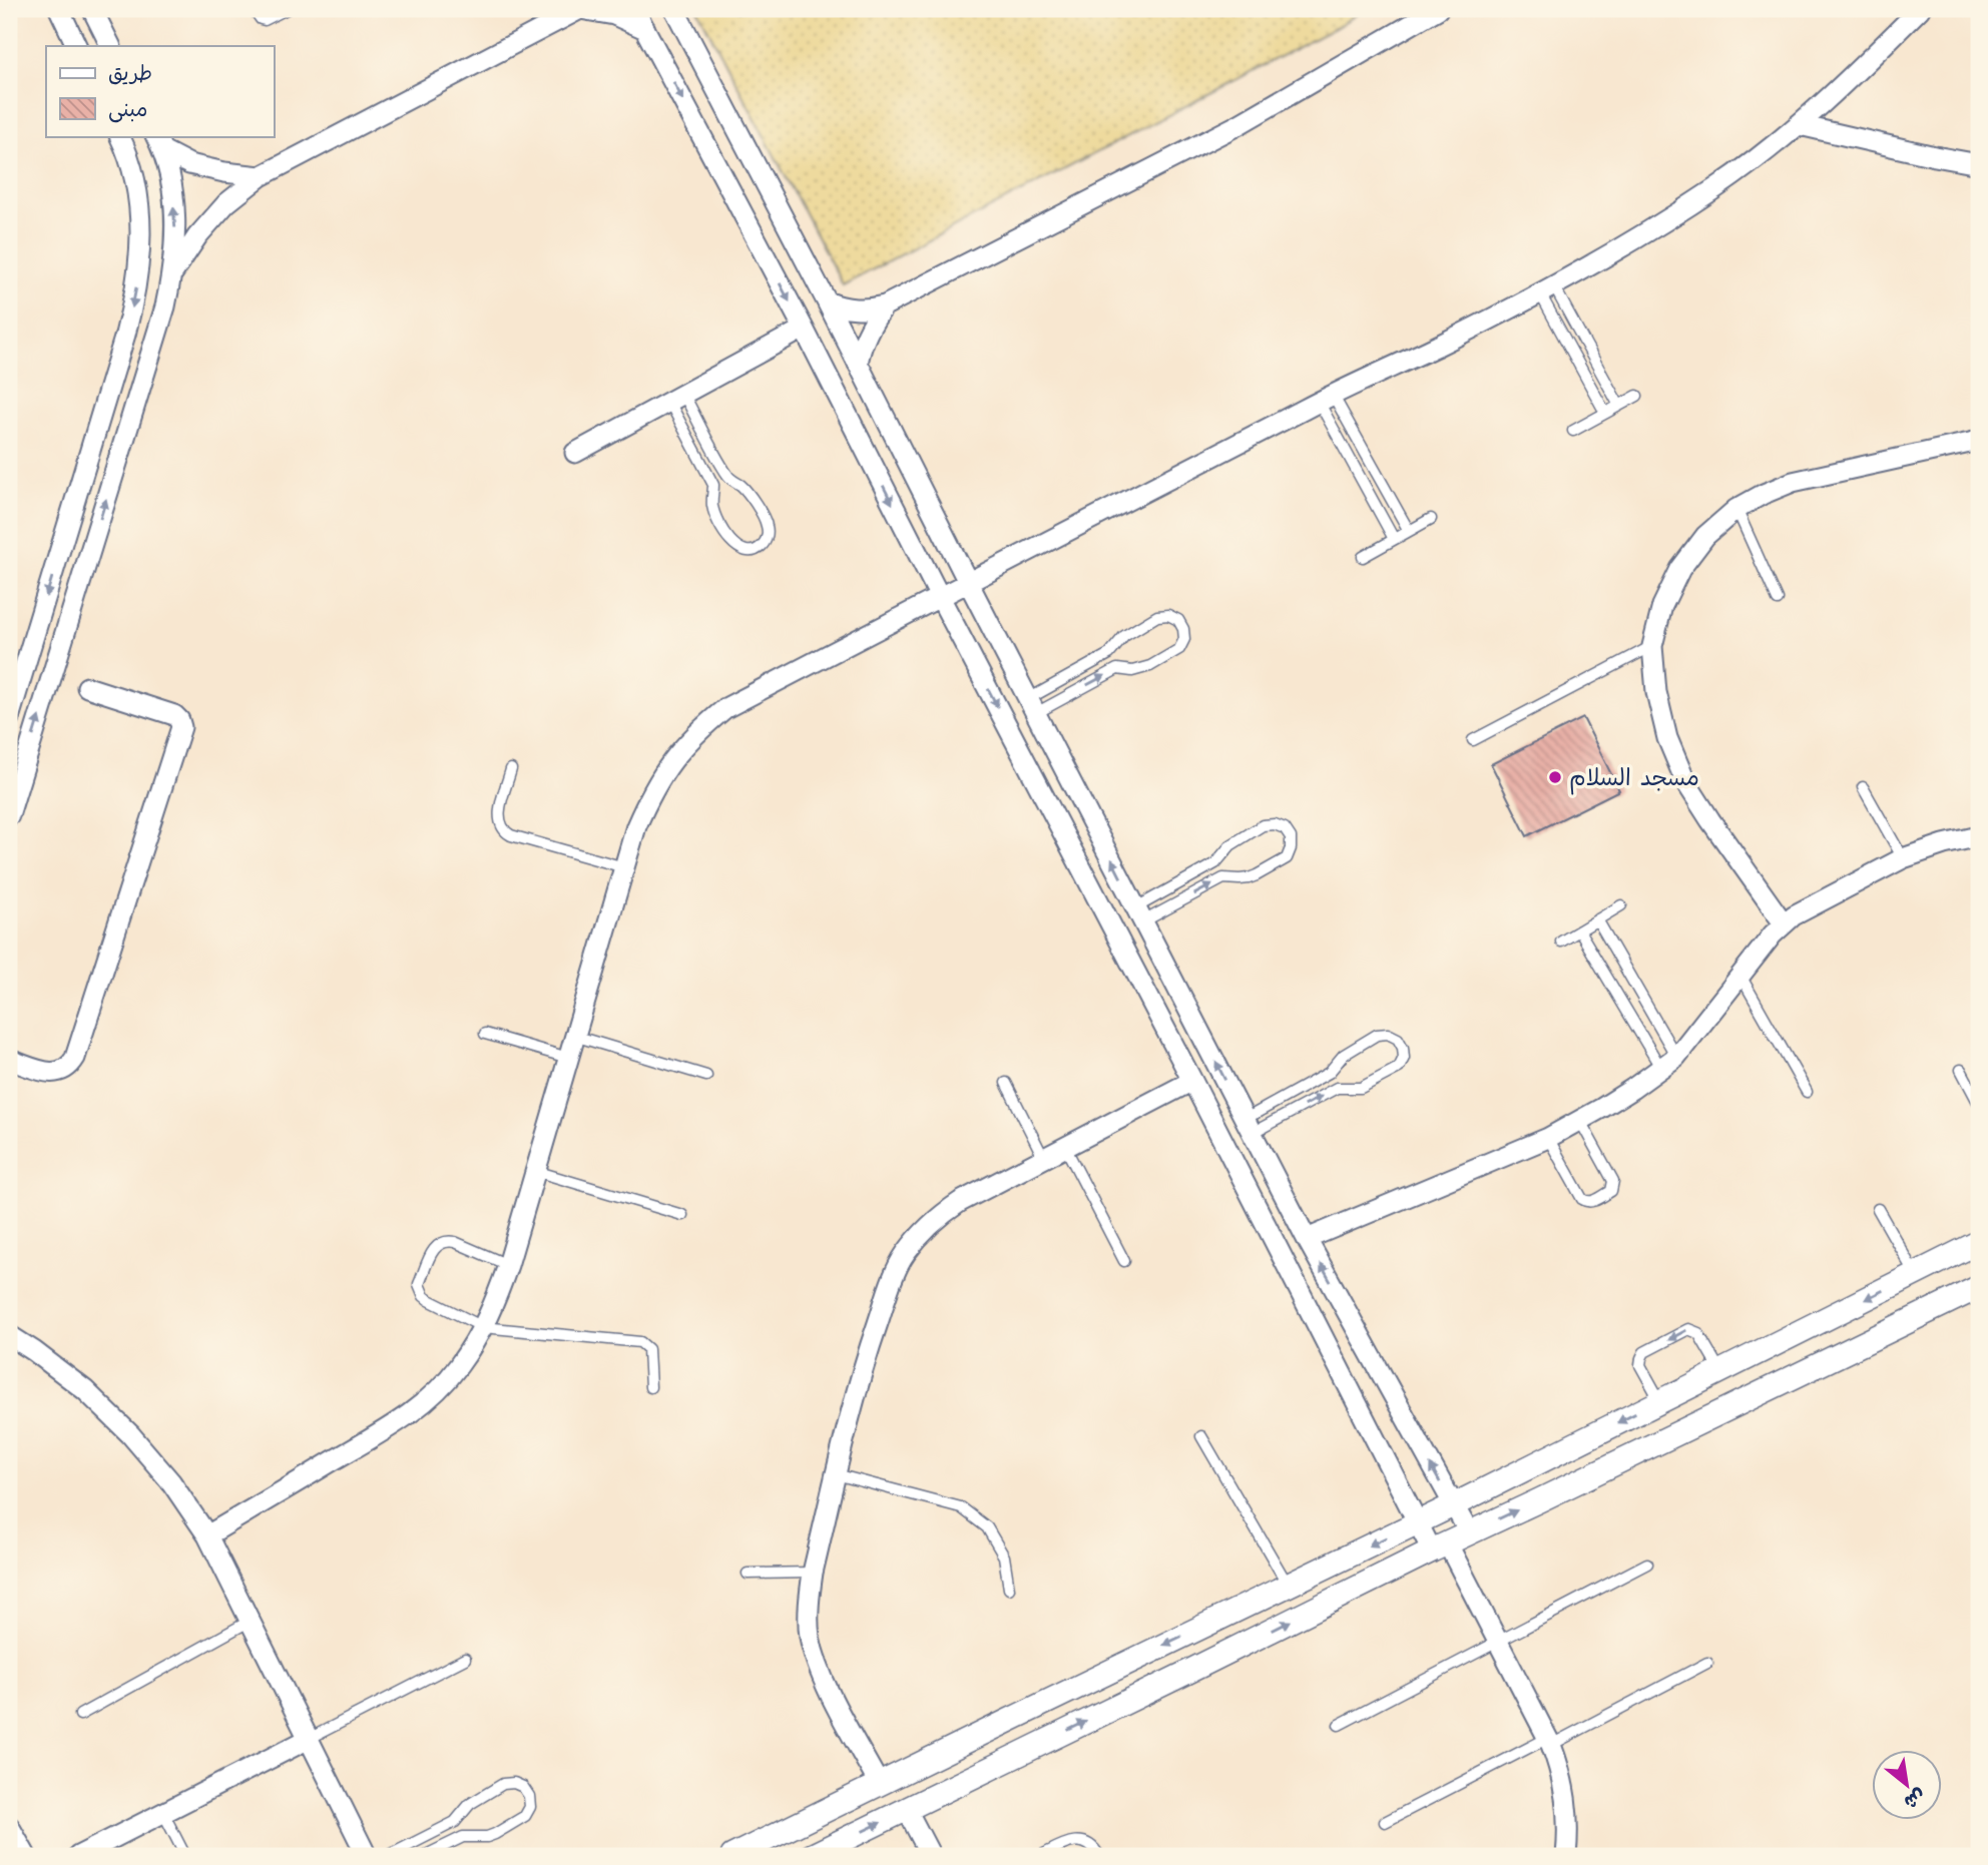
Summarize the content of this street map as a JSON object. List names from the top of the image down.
{
  "places": ["مسجد السلام"],
  "legend": ["طريق", "مبنى"],
  "north": "bottom right"
}
